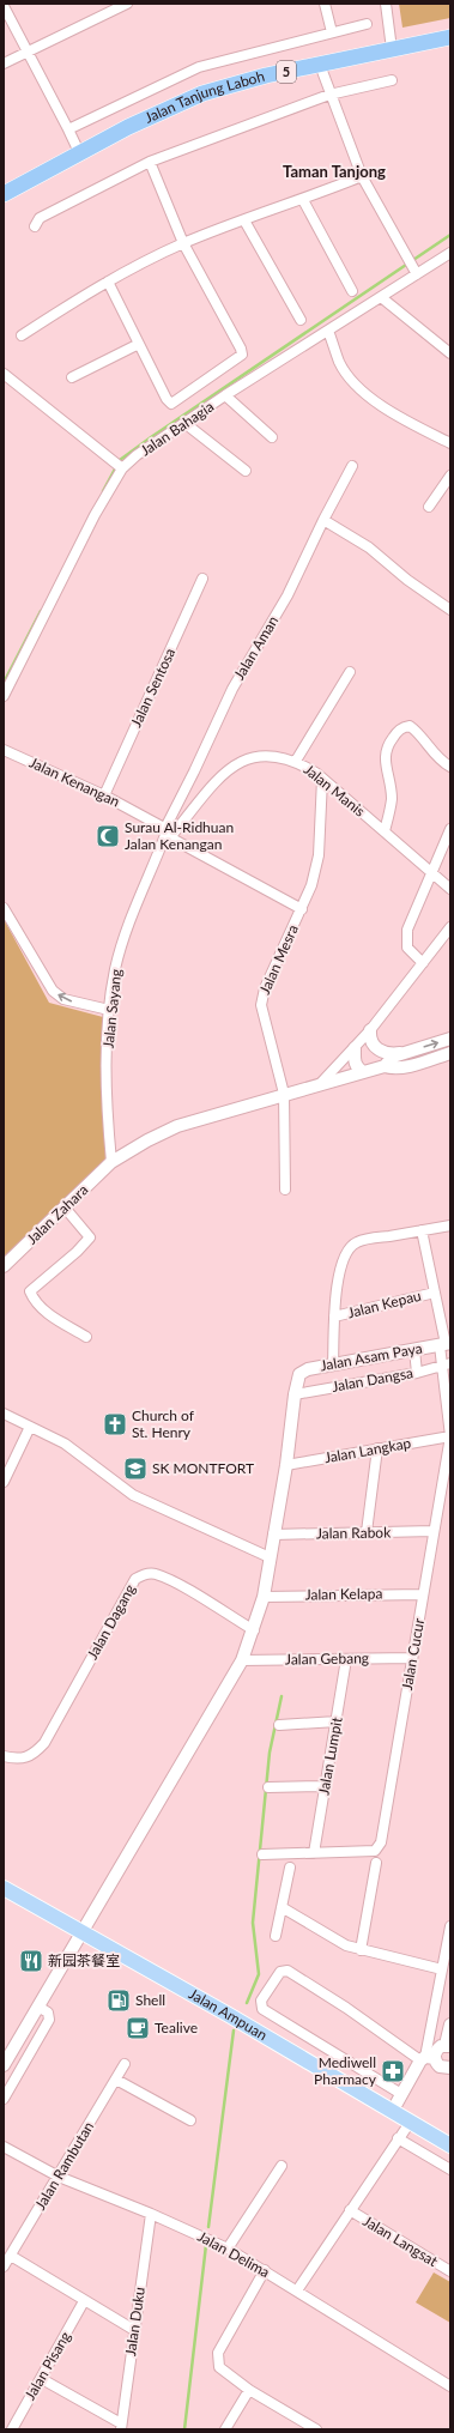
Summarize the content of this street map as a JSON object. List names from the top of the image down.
{
  "streets": {
    "highway": ["5", "Jalan Tanjung Laboh"],
    "main road": ["Jalan Ampuan"],
    "street": [
      "Jalan Bahagia",
      "Jalan Aman",
      "Jalan Sentosa",
      "Jalan Kenangan",
      "Jalan Manis",
      "Jalan Mesra",
      "Jalan Sayang",
      "Jalan Zahara",
      "Jalan Kepau",
      "Jalan Asam Paya",
      "Jalan Dangsa",
      "Jalan Langkap",
      "Jalan Rabok",
      "Jalan Kelapa",
      "Jalan Dagang",
      "Jalan Cucur",
      "Jalan Gebang",
      "Jalan Lumpit",
      "Jalan Rambutan",
      "Jalan Langsat",
      "Jalan Delima",
      "Jalan Duku",
      "Jalan Pisang"
    ]
  },
  "crossings": [
    ["Jalan Aman", "Jalan Kenangan"],
    ["Jalan Aman", "Jalan Manis"],
    ["Jalan Aman", "Jalan Mesra"],
    ["Jalan Aman", "Jalan Sayang"],
    ["Jalan Sentosa", "Jalan Kenangan"],
    ["Jalan Kenangan", "Jalan Manis"],
    ["Jalan Kenangan", "Jalan Mesra"],
    ["Jalan Kenangan", "Jalan Sayang"],
    ["Jalan Manis", "Jalan Mesra"],
    ["Jalan Manis", "Jalan Sayang"],
    ["Jalan Mesra", "Jalan Sayang"],
    ["Jalan Mesra", "Jalan Zahara"],
    ["Jalan Sayang", "Jalan Zahara"],
    ["Jalan Kepau", "Jalan Cucur"],
    ["Jalan Asam Paya", "Jalan Dangsa"],
    ["Jalan Asam Paya", "Jalan Cucur"],
    ["Jalan Dangsa", "Jalan Cucur"],
    ["Jalan Langkap", "Jalan Cucur"],
    ["Jalan Rabok", "Jalan Cucur"],
    ["Jalan Kelapa", "Jalan Cucur"],
    ["Jalan Cucur", "Jalan Gebang"],
    ["Jalan Cucur", "Jalan Lumpit"],
    ["Jalan Gebang", "Jalan Lumpit"],
    ["Jalan Rambutan", "Jalan Delima"],
    ["Jalan Delima", "Jalan Duku"]
  ],
  "districts": ["Taman Tanjong"],
  "places": {
    "mosque": ["Surau Al-Ridhuan Jalan Kenangan"],
    "church": ["Church of St. Henry"],
    "school or university": ["SK MONTFORT"],
    "restaurant": ["新园茶餐室"],
    "fuel station": ["Shell"],
    "cafe": ["Tealive"],
    "pharmacy": ["Mediwell Pharmacy"]
  }
}
